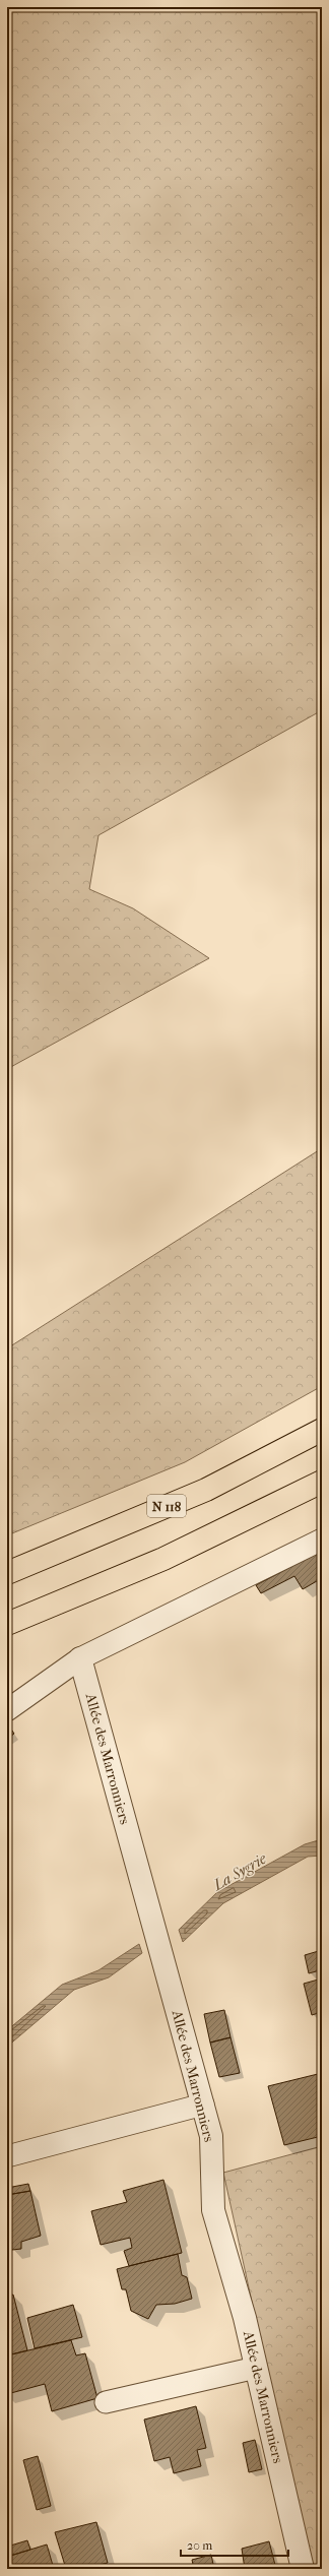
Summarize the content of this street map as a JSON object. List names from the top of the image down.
{
  "streets": {
    "highway": ["N 118"],
    "street": ["Allée des Marronniers"]
  },
  "water": ["La Sygrie"],
  "scale_bar": "20 m"
}
